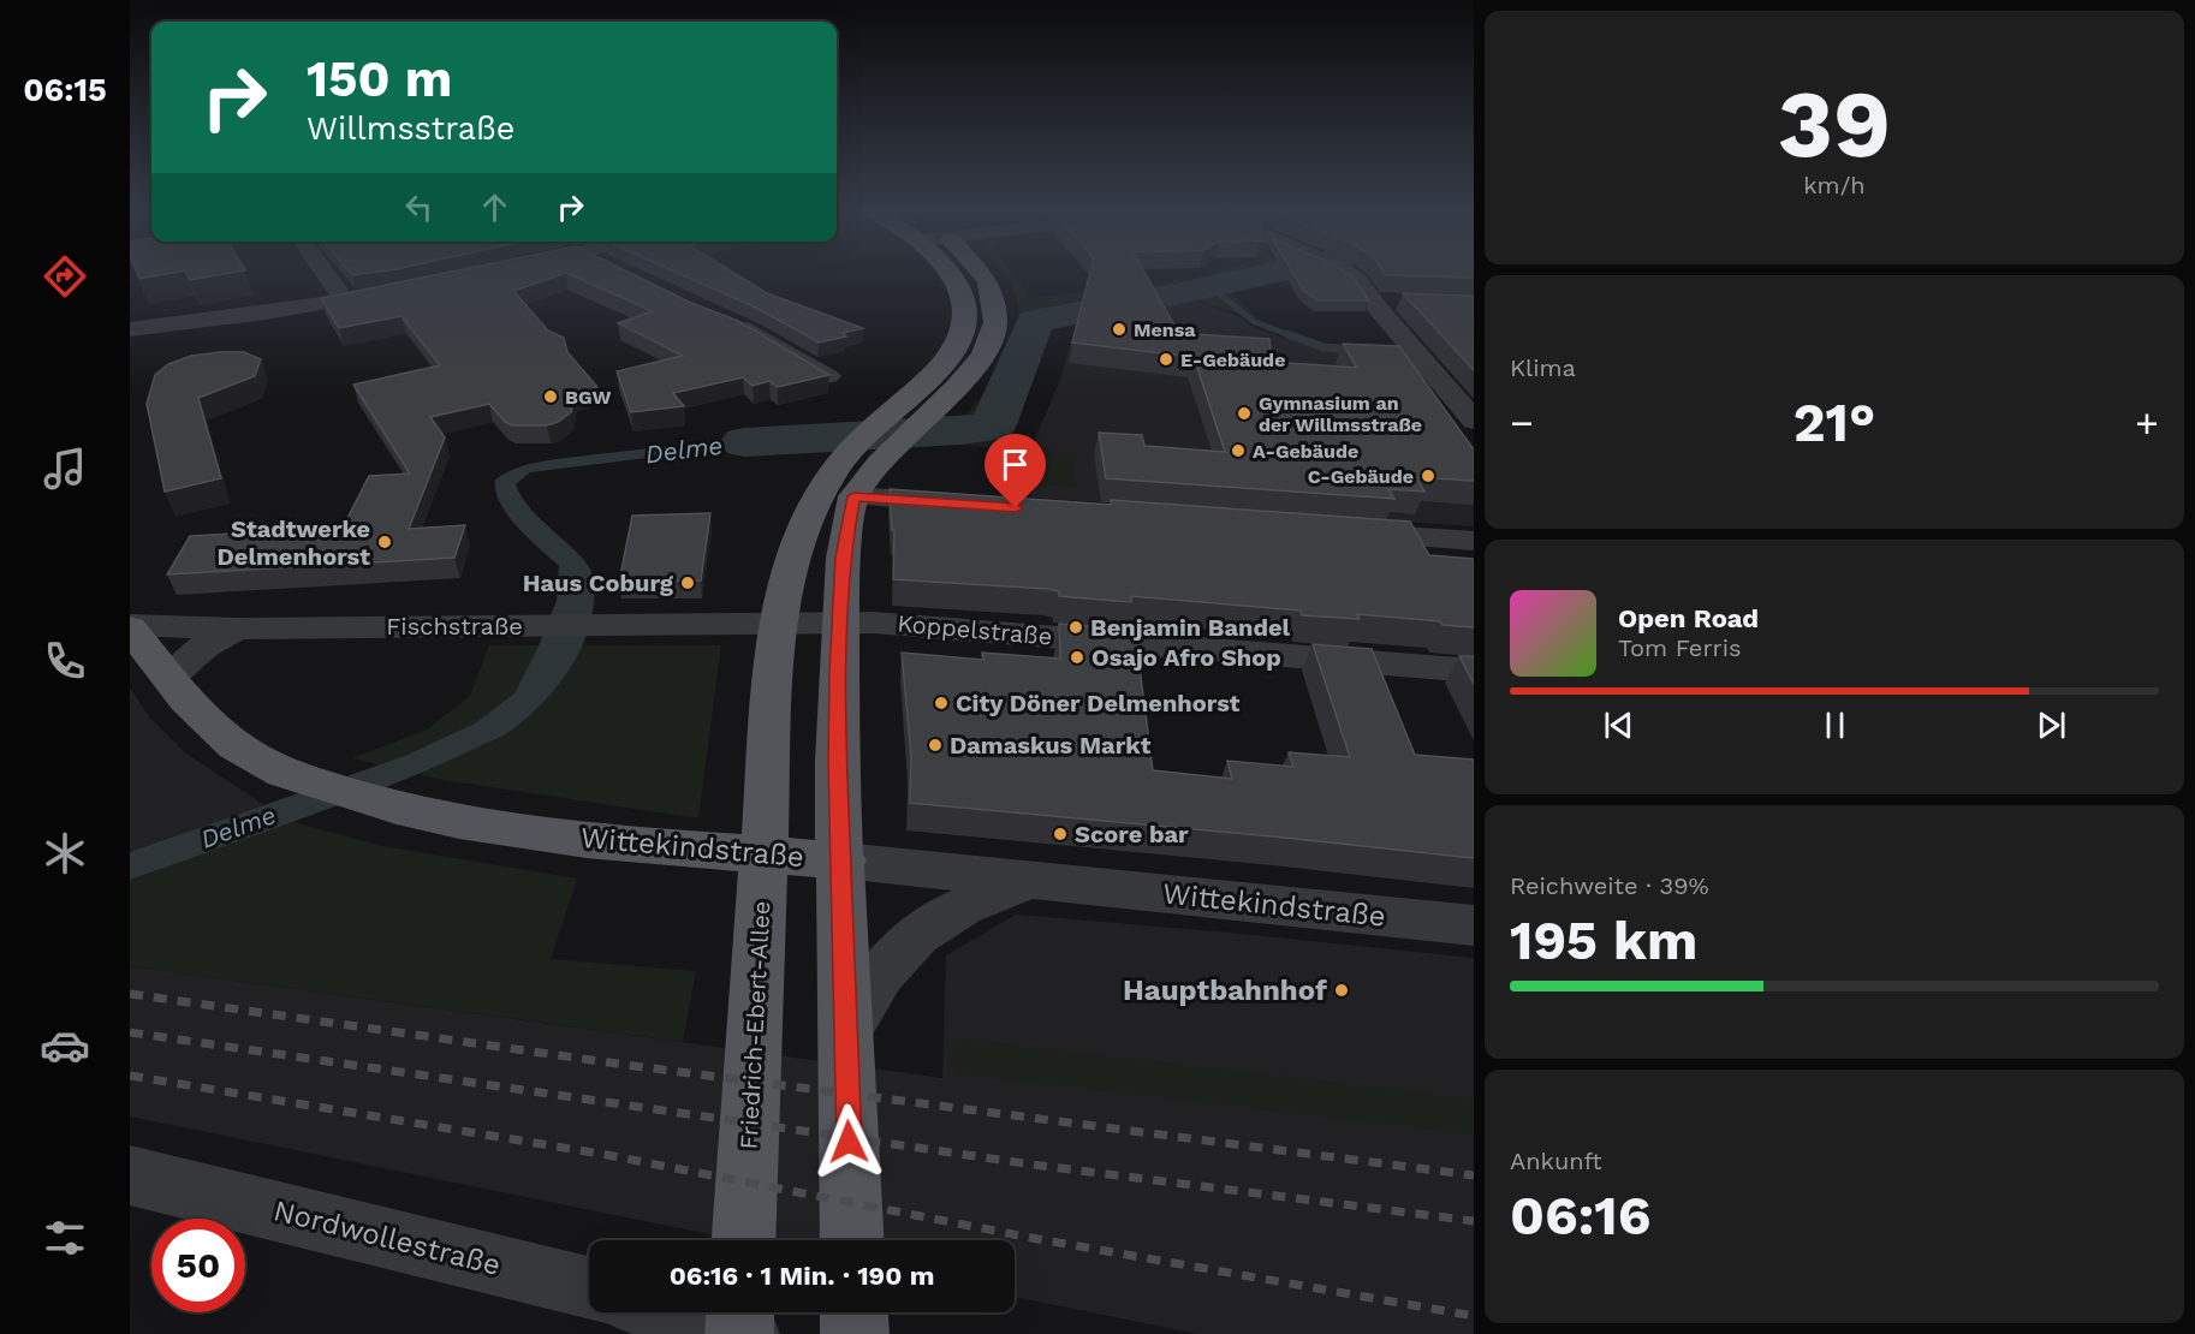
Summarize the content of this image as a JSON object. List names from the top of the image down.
{
  "streets": {
    "main road": ["Wittekindstraße", "Friedrich-Ebert-Allee"],
    "street": ["Fischstraße", "Koppelstraße", "Nordwollestraße"]
  },
  "crossings": [
    ["Fischstraße", "Koppelstraße"],
    ["Fischstraße", "Wittekindstraße"],
    ["Fischstraße", "Friedrich-Ebert-Allee"],
    ["Koppelstraße", "Friedrich-Ebert-Allee"],
    ["Wittekindstraße", "Friedrich-Ebert-Allee"]
  ],
  "water": ["Delme"],
  "places": [
    "Mensa",
    "E-Gebäude",
    "BGW",
    "Gymnasium an der Willmsstraße",
    "A-Gebäude",
    "C-Gebäude",
    "Stadtwerke Delmenhorst",
    "Haus Coburg",
    "Benjamin Bandel",
    "Osajo Afro Shop",
    "City Döner Delmenhorst",
    "Damaskus Markt",
    "Score bar",
    "Hauptbahnhof"
  ],
  "page": {
    "tabs": "06:15",
    "tile": [
      ["39", "km/h"],
      "Klima",
      ["Reichweite · 39%", "195 km"],
      ["Ankunft", "06:16"]
    ],
    "turn": ["150 m", "Willmsstraße"],
    "heat": ["−", "21°", "+"],
    "song": ["Open Road", "Tom Ferris"],
    "limit": "50",
    "trip": "06:16 · 1 Min. · 190 m"
  }
}
